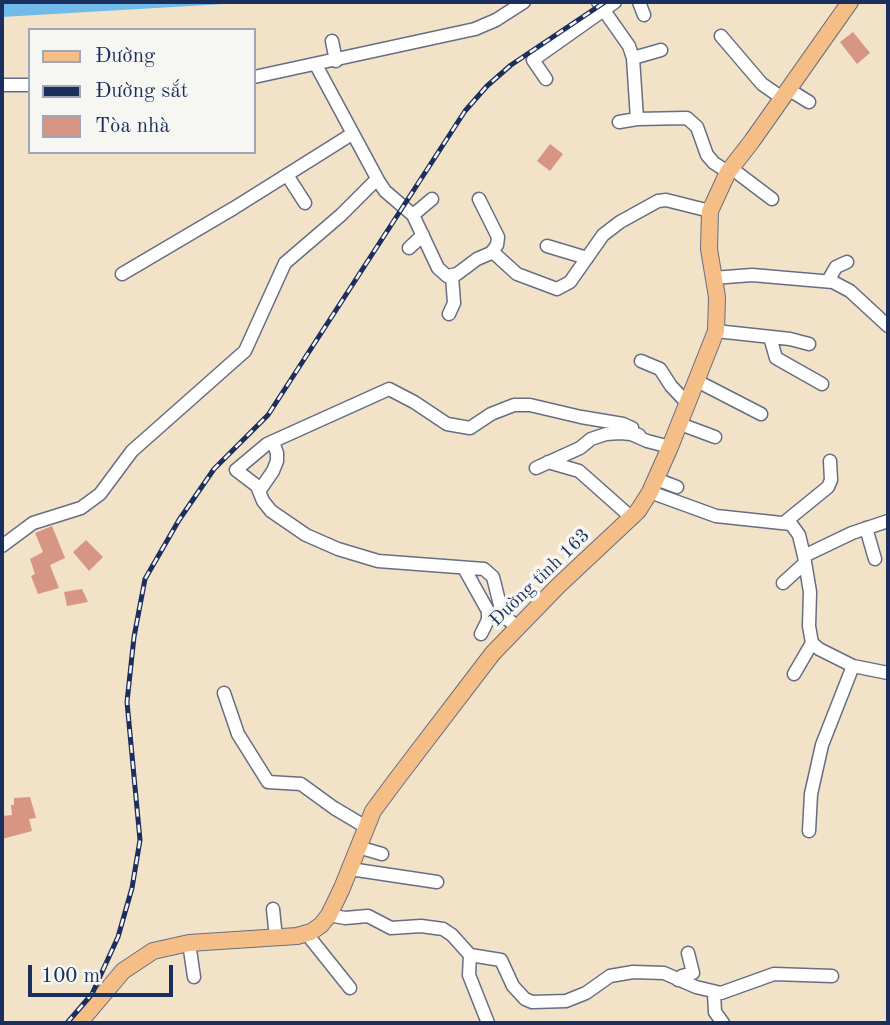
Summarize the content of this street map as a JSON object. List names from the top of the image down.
{
  "streets": {
    "main road": ["Đường tỉnh 163"]
  },
  "legend": ["Đường", "Đường sắt", "Tòa nhà"],
  "scale_bar": "100 m"
}
